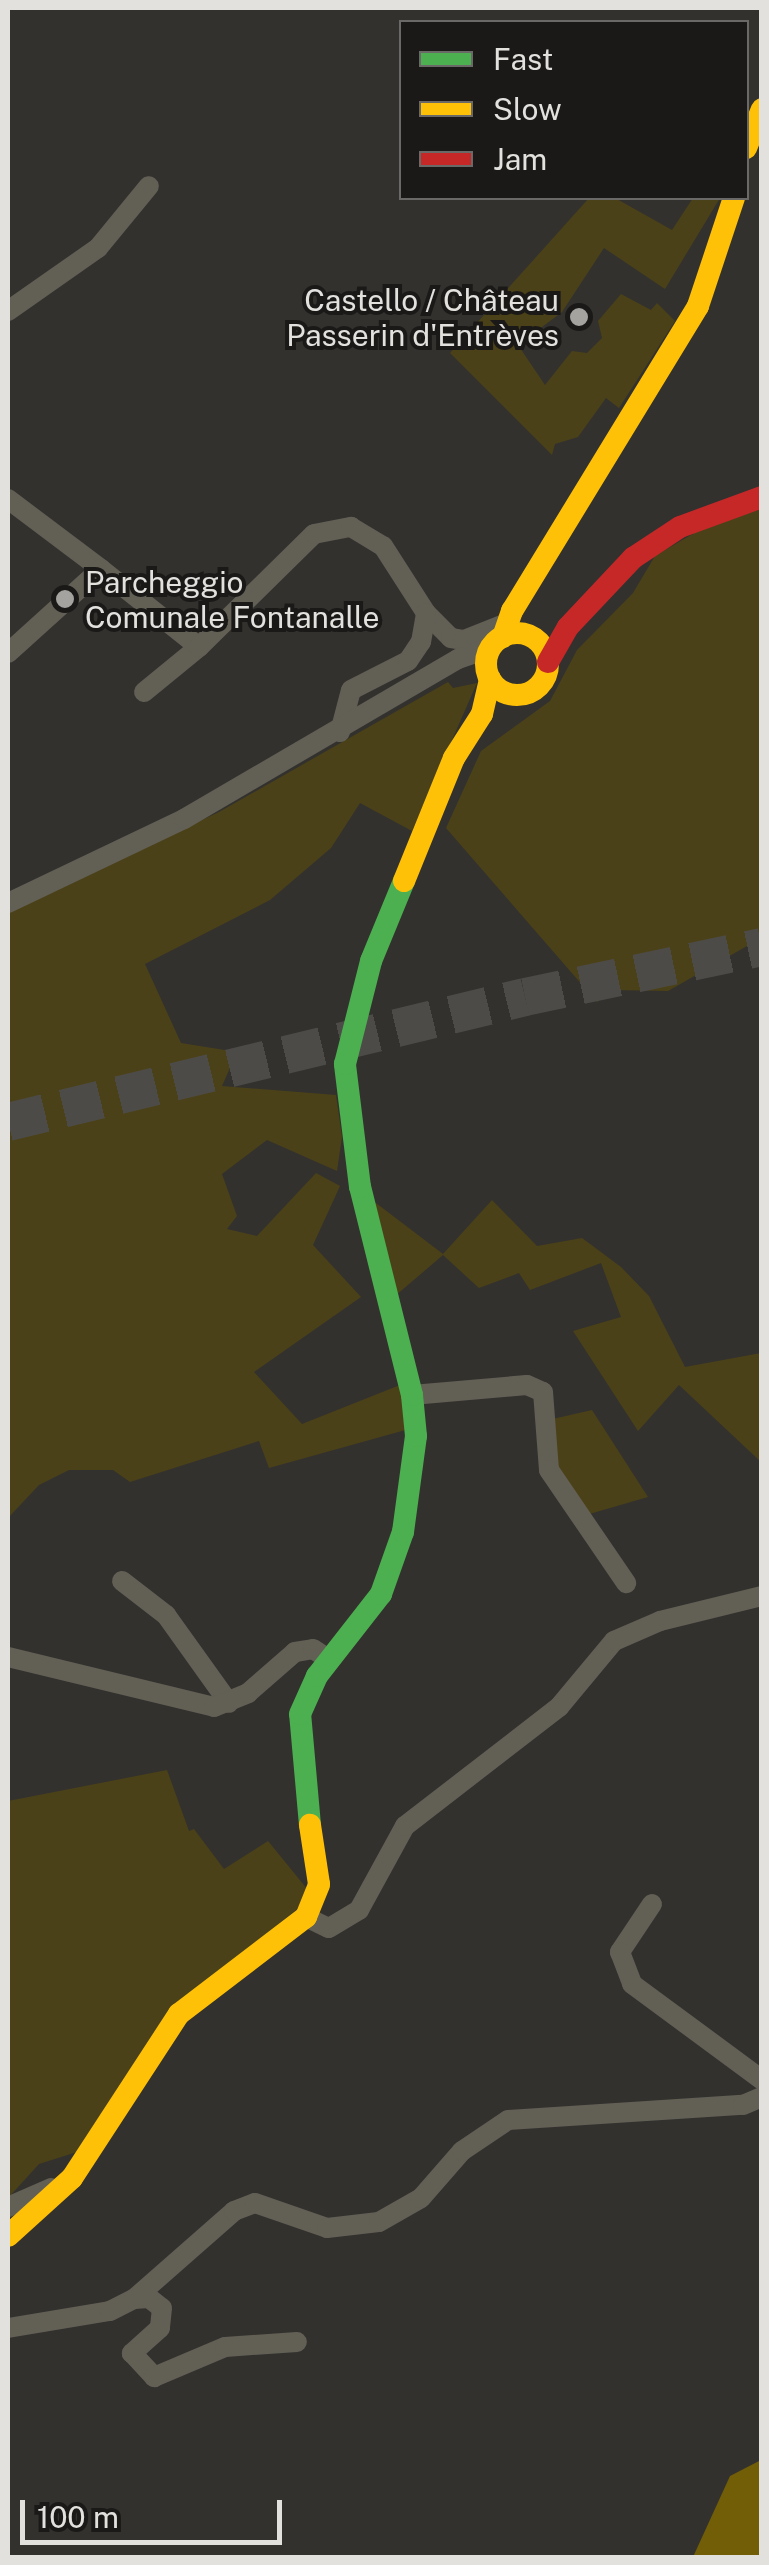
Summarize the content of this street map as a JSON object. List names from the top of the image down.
{
  "places": ["Castello / Château Passerin d'Entrèves", "Parcheggio Comunale Fontanalle"],
  "legend": ["Fast", "Slow", "Jam"],
  "scale_bar": "100 m"
}
